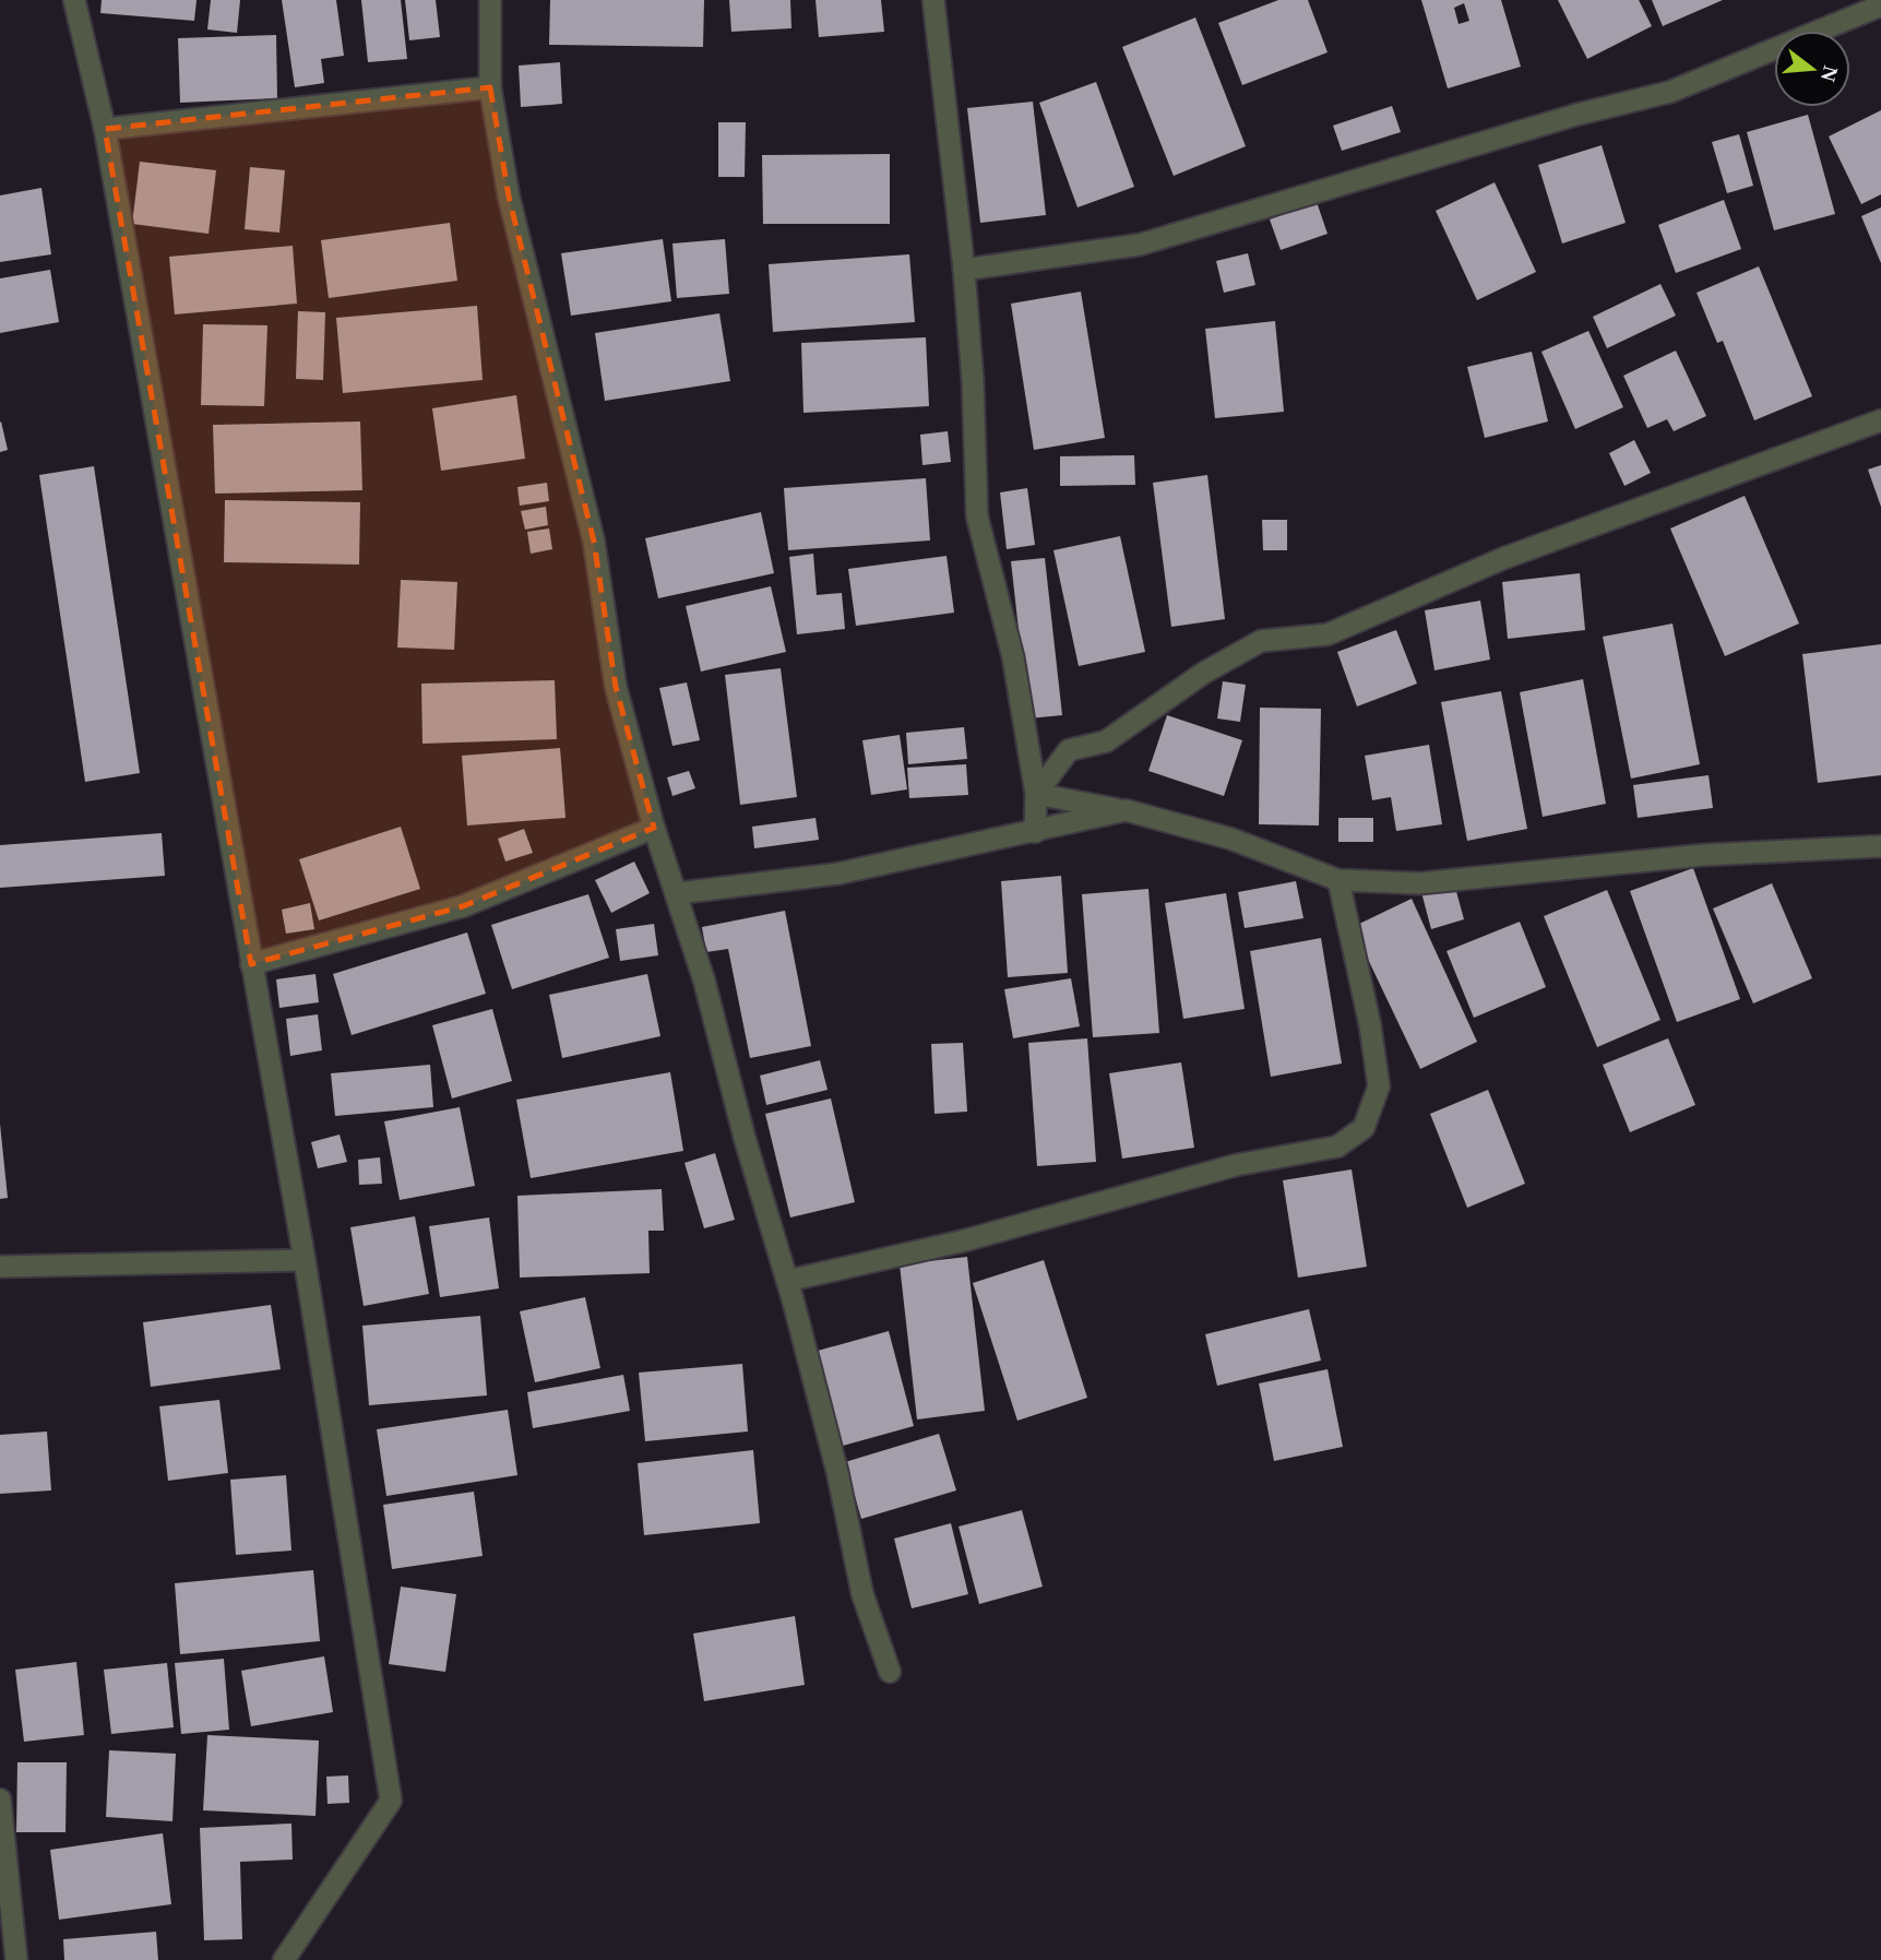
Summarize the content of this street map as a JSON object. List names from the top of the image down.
{
  "north": "right"
}
